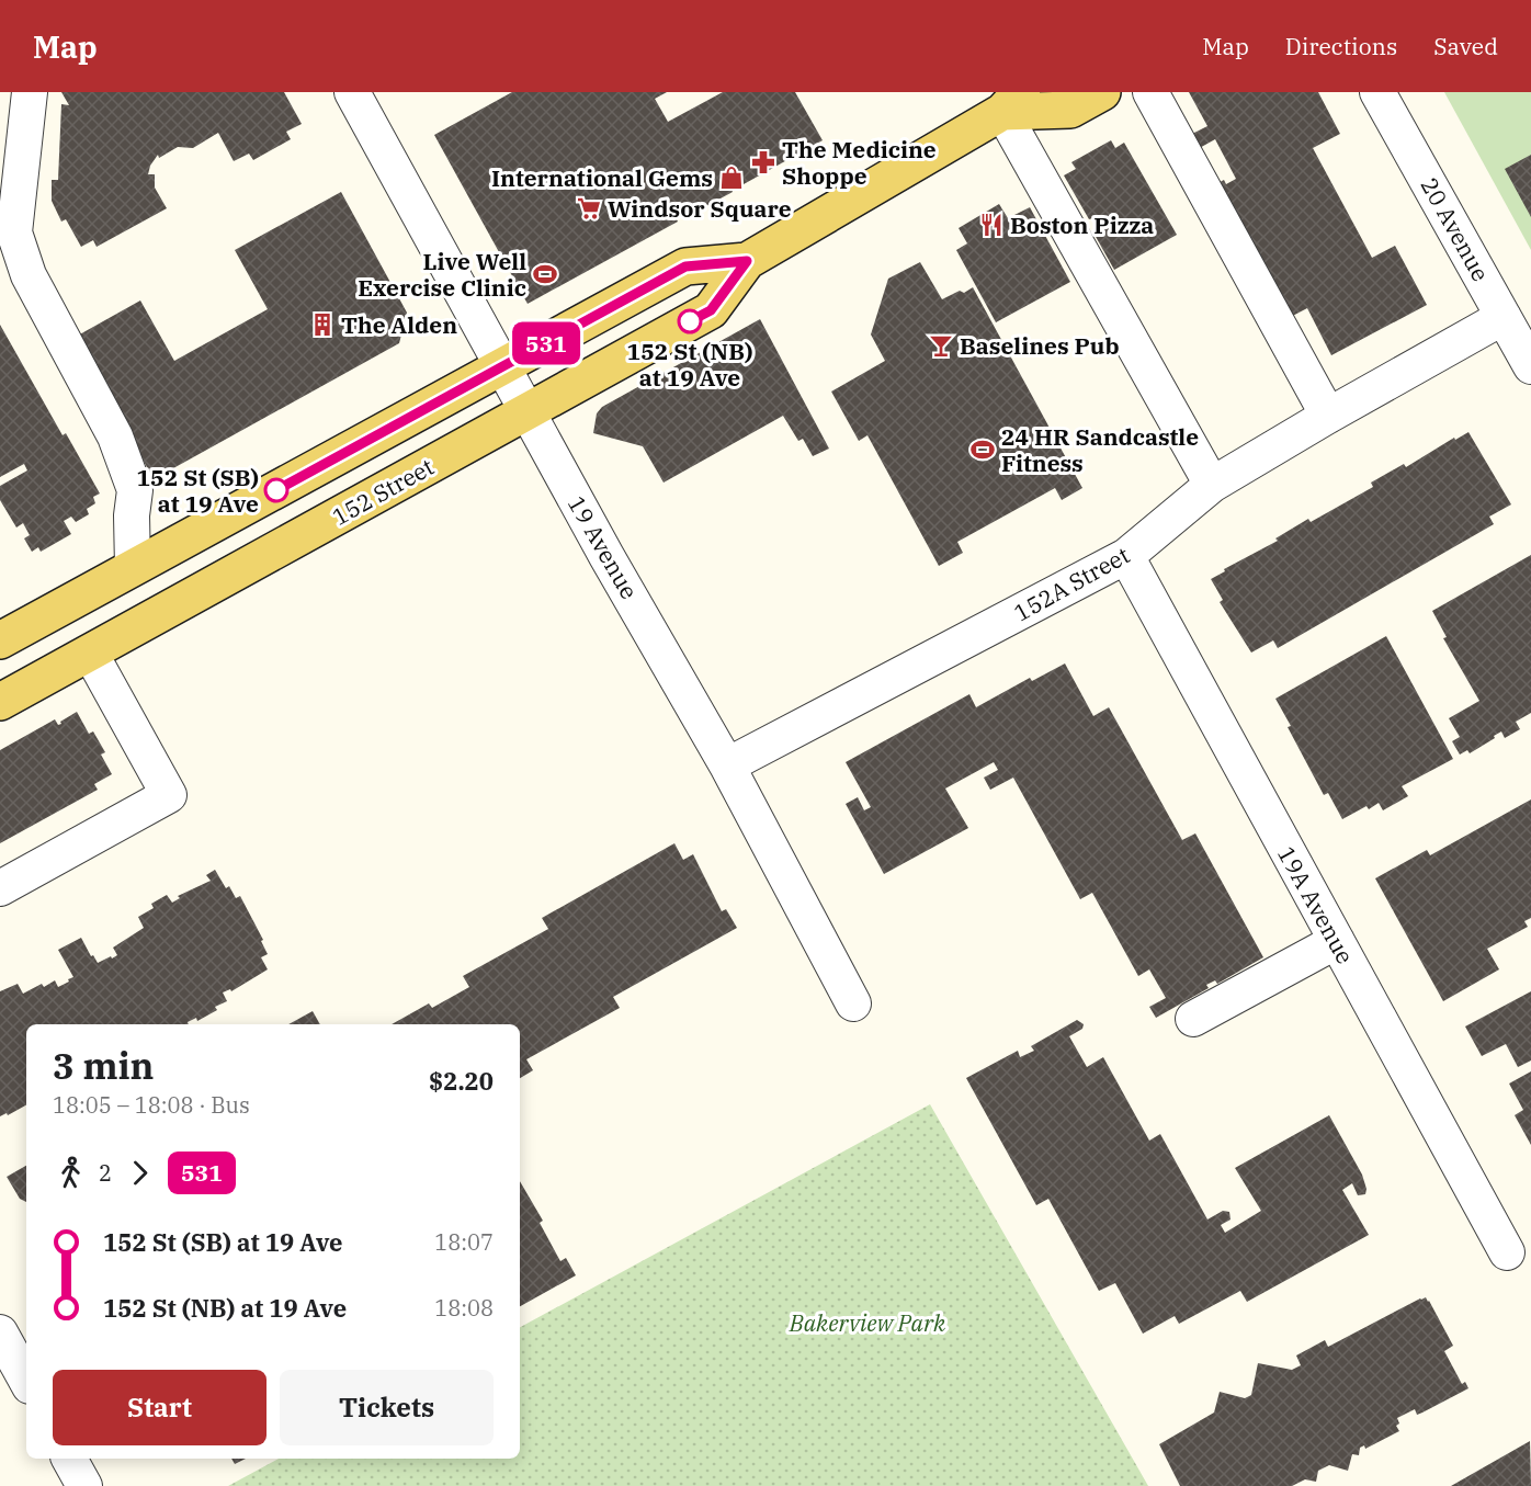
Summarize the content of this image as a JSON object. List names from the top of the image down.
{
  "streets": {
    "main road": ["152 Street"],
    "street": [
      "20 Avenue",
      "19 Avenue",
      "152A Street",
      "19A Avenue"
    ]
  },
  "crossings": [
    ["20 Avenue", "152A Street"],
    ["152 Street", "19 Avenue"],
    ["19 Avenue", "152A Street"],
    ["152A Street", "19A Avenue"]
  ],
  "parks": ["Bakerview Park"],
  "places": {
    "pharmacy": ["The Medicine Shoppe"],
    "shop": ["International Gems"],
    "supermarket": ["Windsor Square"],
    "restaurant": ["Boston Pizza"],
    "sports": ["Live Well Exercise Clinic", "24 HR Sandcastle Fitness"],
    "other": ["152 St (NB) at 19 Ave", "152 St (SB) at 19 Ave"],
    "building": ["The Alden"],
    "bar": ["Baselines Pub"]
  },
  "lines": ["bus line 531"],
  "page": {
    "header": "Map",
    "nav": ["Map", "Directions", "Saved"],
    "on_map": "531",
    "heading": ["3 min", "18:05 – 18:08 · Bus", "$2.20"],
    "legs": ["2", "531"],
    "list": [
      {
        "name": "152 St (SB) at 19 Ave",
        "value": "18:07"
      },
      {
        "name": "152 St (NB) at 19 Ave",
        "value": "18:08"
      }
    ],
    "buttons": ["Start", "Tickets"]
  }
}
